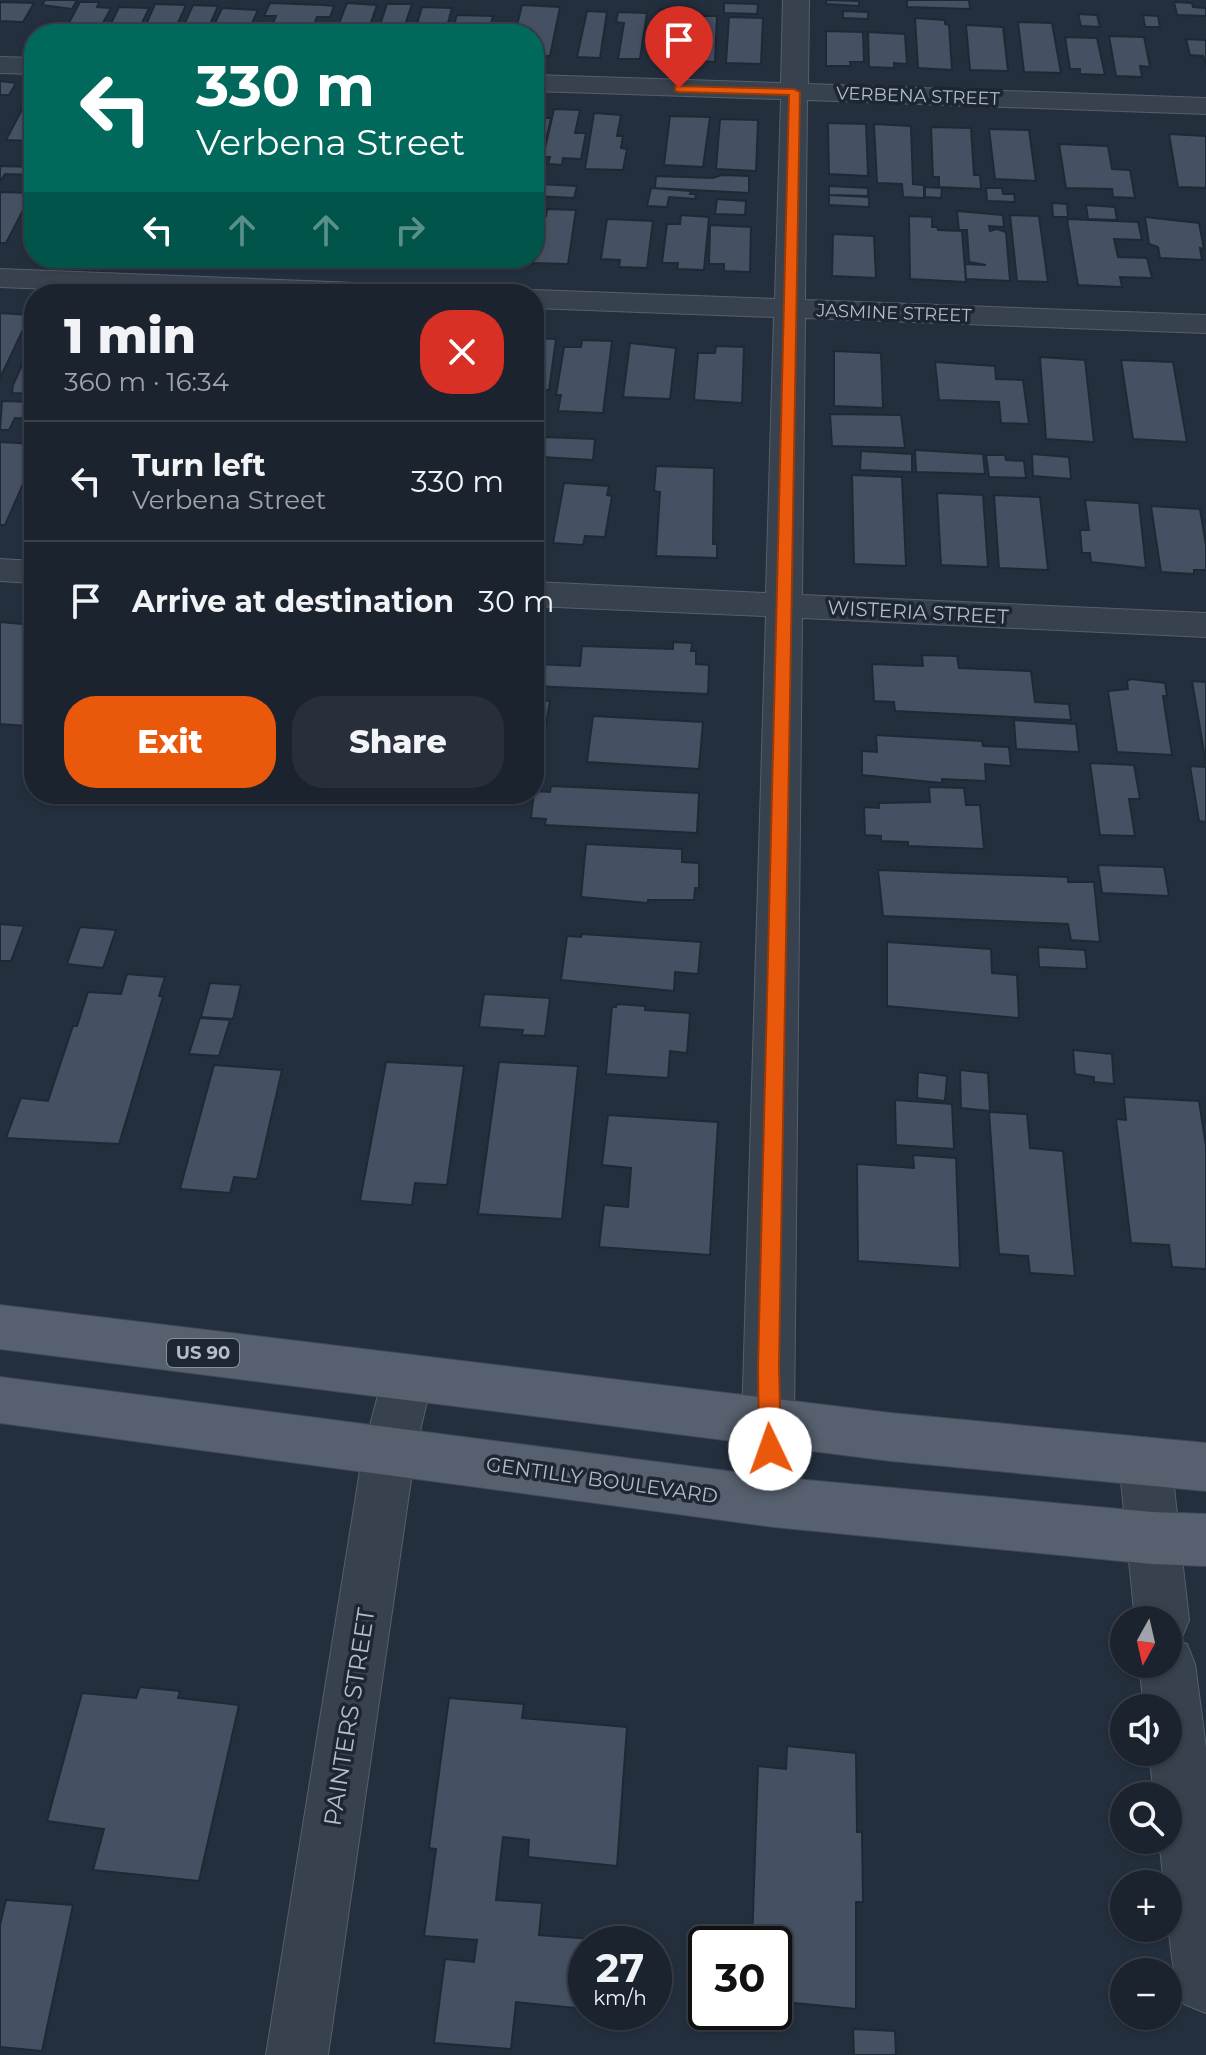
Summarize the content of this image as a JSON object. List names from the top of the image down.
{
  "streets": {
    "main road": ["US 90", "GENTILLY BOULEVARD"],
    "street": [
      "VERBENA STREET",
      "JASMINE STREET",
      "WISTERIA STREET",
      "PAINTERS STREET"
    ]
  },
  "crossings": [
    ["US 90", "PAINTERS STREET"],
    ["GENTILLY BOULEVARD", "PAINTERS STREET"]
  ],
  "north": "bottom",
  "page": {
    "turn": ["330 m", "Verbena Street"],
    "heading": ["1 min", "360 m · 16:34"],
    "list": [
      {
        "name": "Turn left",
        "note": "Verbena Street",
        "value": "330 m"
      },
      {
        "name": "Arrive at destination",
        "value": "30 m"
      }
    ],
    "buttons": ["Exit", "Share"],
    "map_buttons": ["+", "−"],
    "speed": "27 km/h",
    "limit": "30"
  }
}
